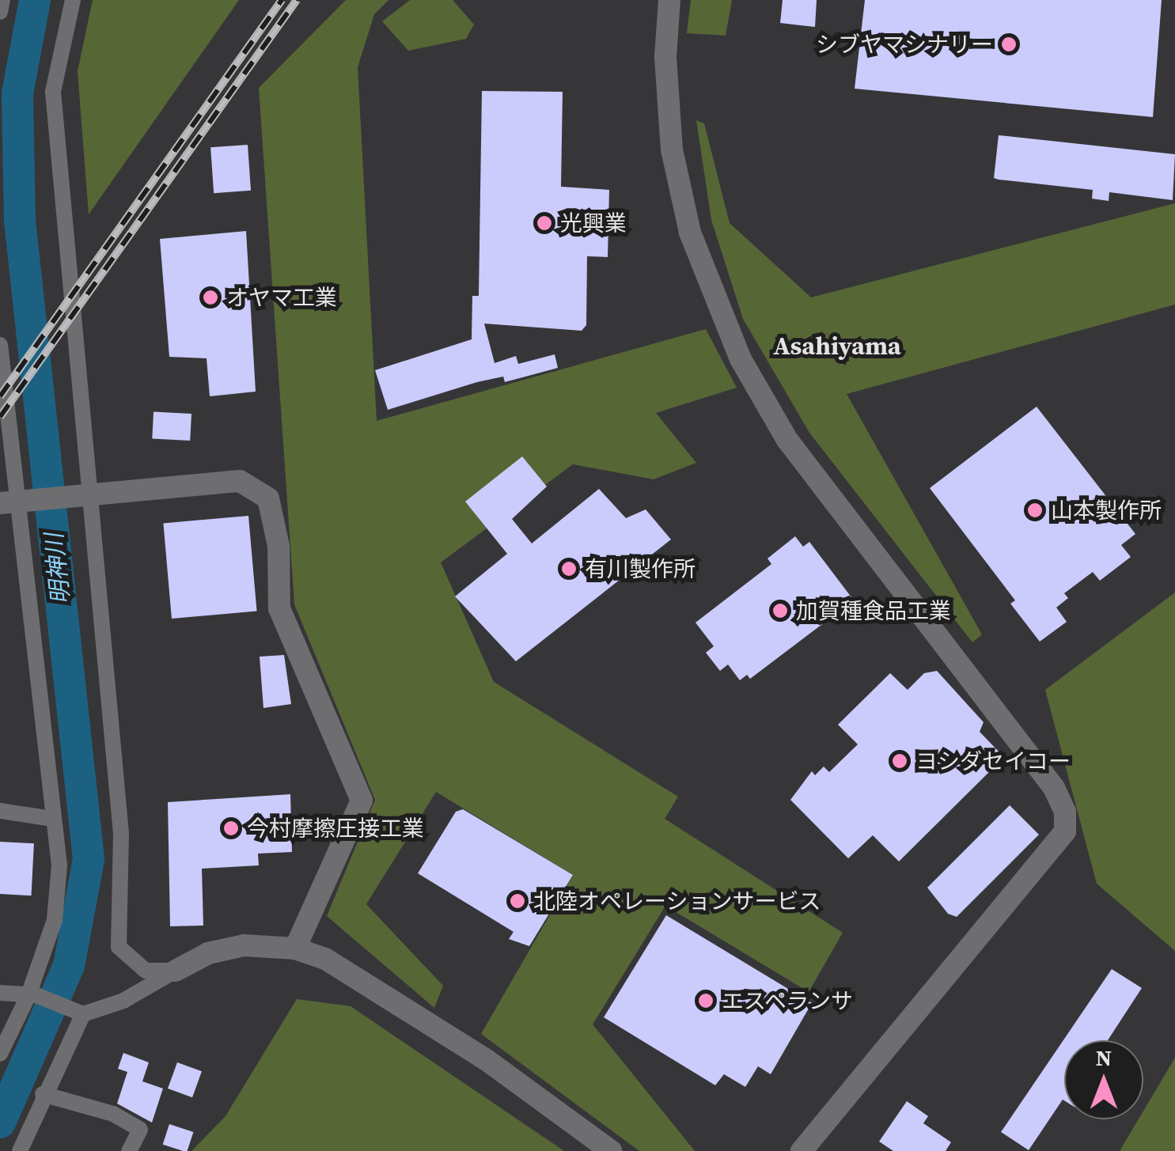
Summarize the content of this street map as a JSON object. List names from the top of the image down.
{
  "districts": ["Asahiyama"],
  "water": ["明神川"],
  "places": [
    "シブヤマシナリー",
    "光興業",
    "オヤマ工業",
    "山本製作所",
    "有川製作所",
    "加賀種食品工業",
    "ヨシダセイコー",
    "今村摩擦圧接工業",
    "北陸オペレーションサービス",
    "エスペランサ"
  ],
  "north": "top"
}
